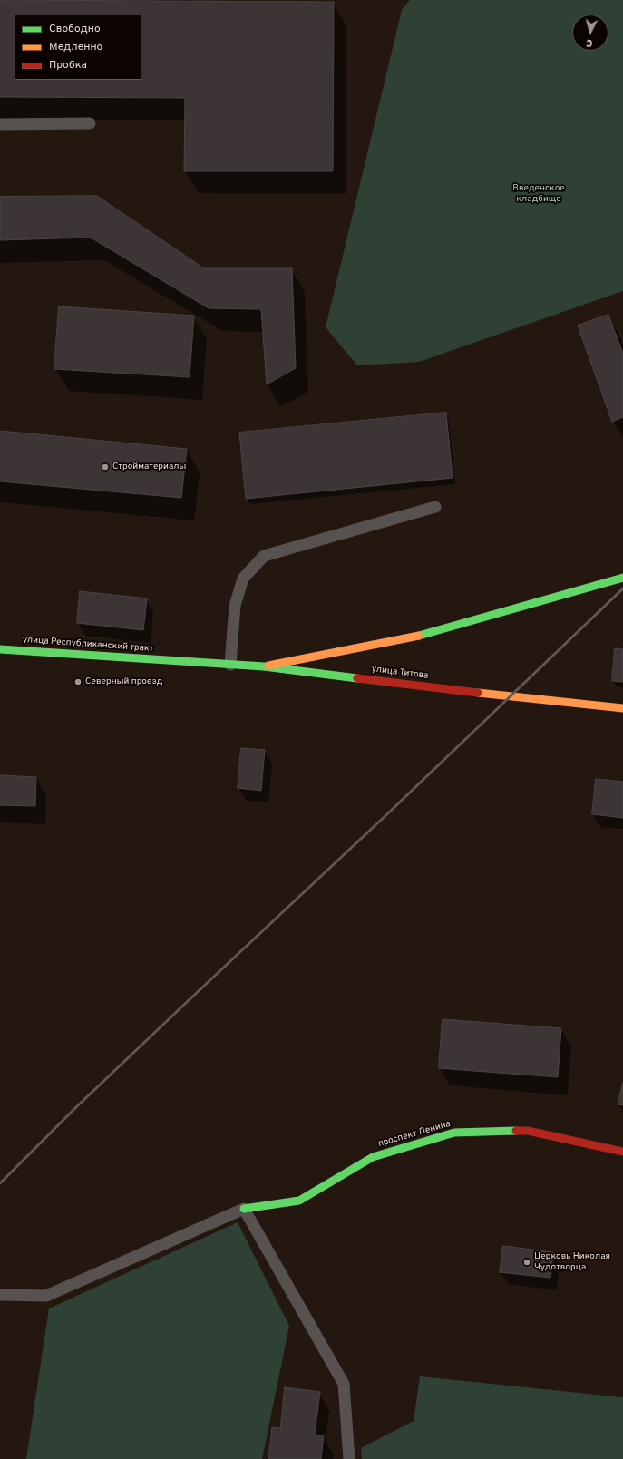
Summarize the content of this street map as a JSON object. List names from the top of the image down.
{
  "streets": {
    "street": ["улица Республиканский тракт", "улица Титова", "проспект Ленина"]
  },
  "crossings": [
    ["улица Республиканский тракт", "улица Титова"]
  ],
  "parks": ["Введенское кладбище"],
  "places": ["Стройматериалы", "Северный проезд", "Церковь Николая Чудотворца"],
  "legend": ["Свободно", "Медленно", "Пробка"],
  "north": "bottom"
}
